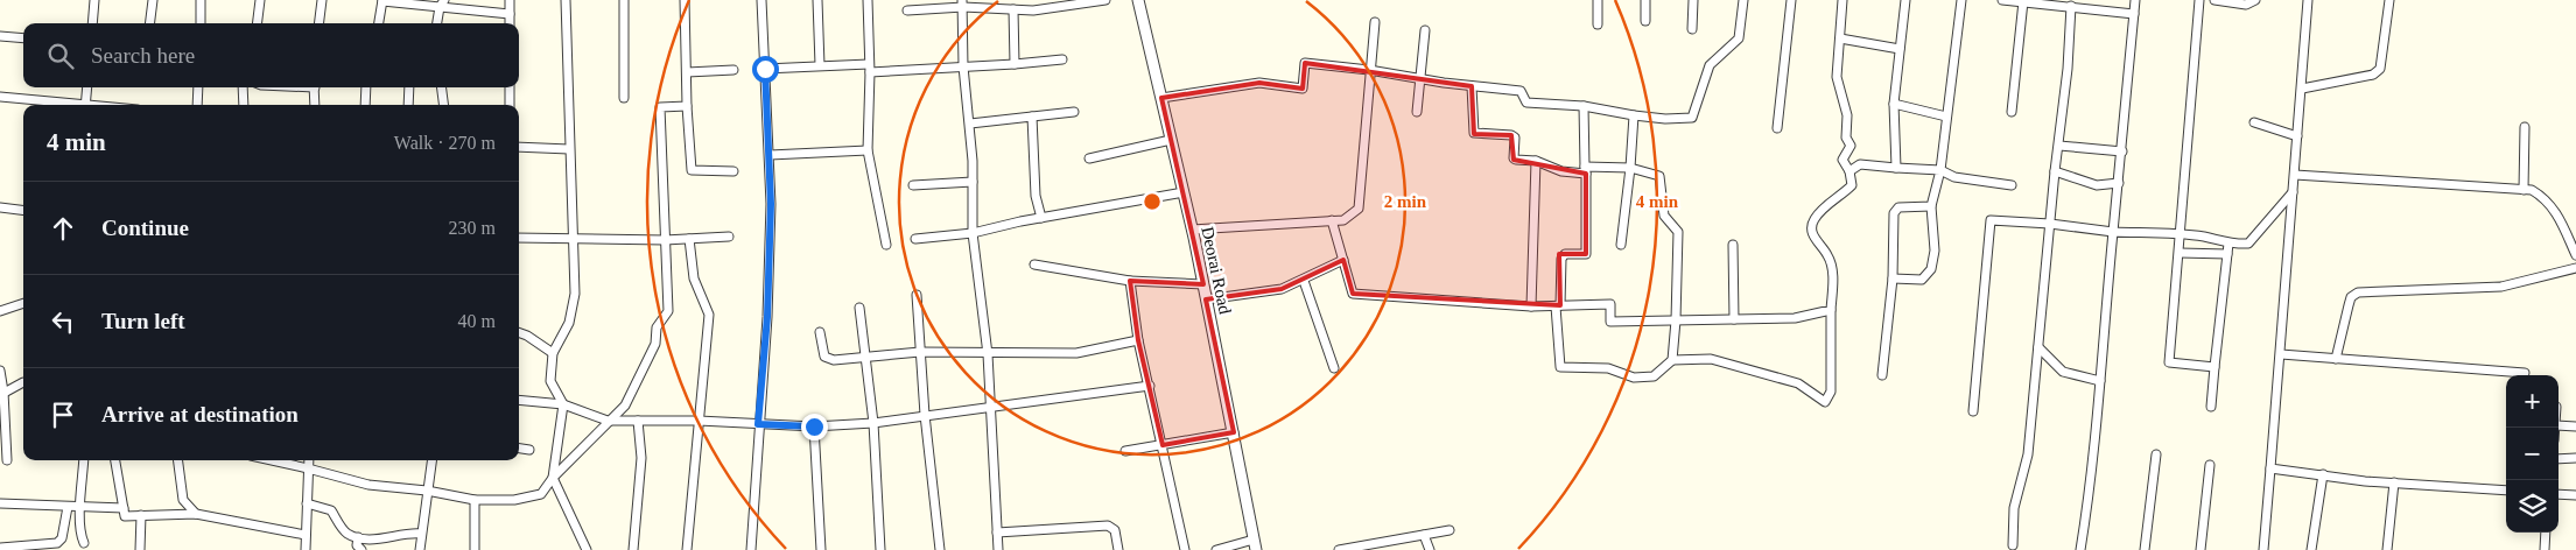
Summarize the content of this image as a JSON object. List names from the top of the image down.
{
  "streets": {
    "street": ["Deorai Road"]
  },
  "page": {
    "search": "Search here",
    "heading": ["4 min", "Walk · 270 m"],
    "list": [
      ["Continue", "230 m"],
      ["Turn left", "40 m"],
      "Arrive at destination"
    ],
    "map_buttons": ["+", "−"]
  },
  "rings": ["2 min", "4 min"]
}
